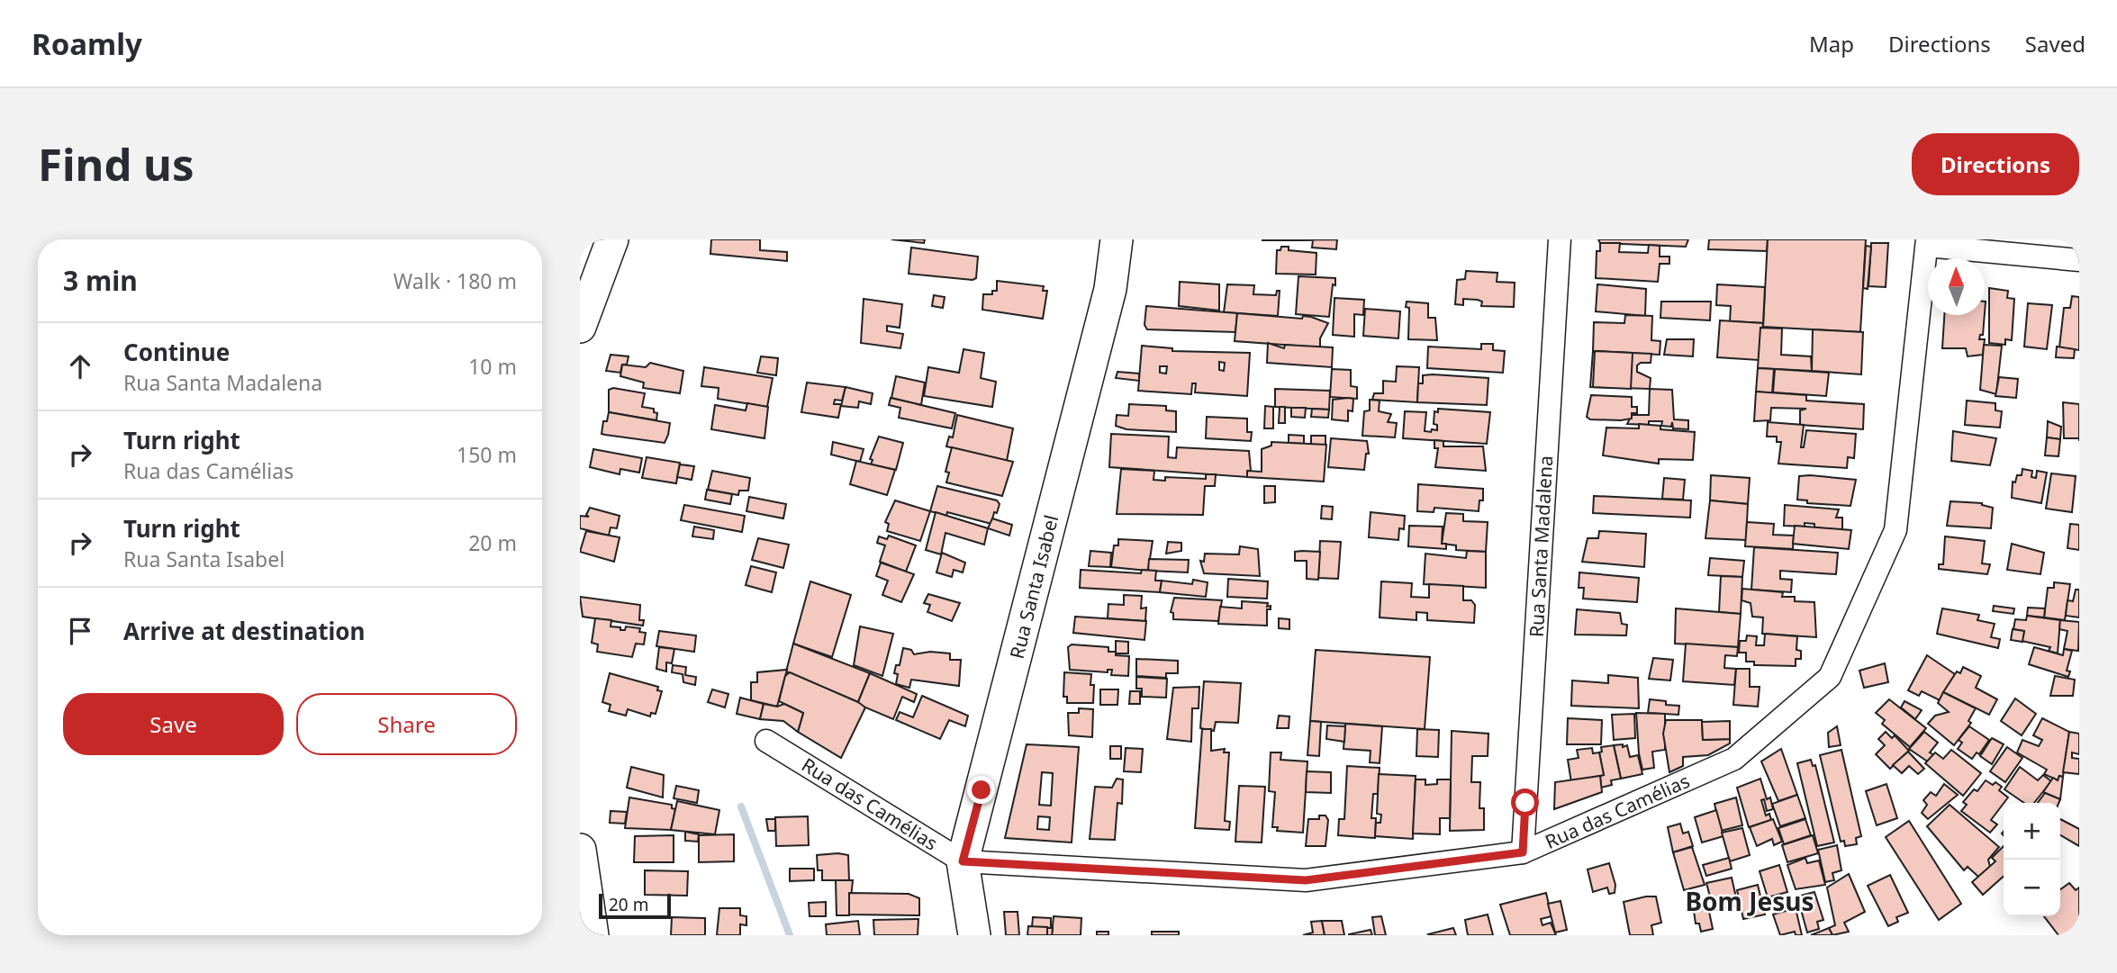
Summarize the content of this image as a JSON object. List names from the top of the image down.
{
  "streets": {
    "street": ["Rua Santa Madalena", "Rua Santa Isabel", "Rua das Camélias"]
  },
  "crossings": [
    ["Rua Santa Madalena", "Rua das Camélias"],
    ["Rua Santa Isabel", "Rua das Camélias"]
  ],
  "districts": ["Bom Jesus"],
  "scale_bar": "20 m",
  "north": "top",
  "page": {
    "header": "Roamly",
    "nav": ["Map", "Directions", "Saved"],
    "buttons": [
      "Directions",
      ["Save", "Share"]
    ],
    "title": "Find us",
    "heading": ["3 min", "Walk · 180 m"],
    "list": [
      ["Continue", "Rua Santa Madalena", "10 m"],
      ["Turn right", "Rua das Camélias", "150 m"],
      ["Turn right", "Rua Santa Isabel", "20 m"],
      "Arrive at destination"
    ],
    "map_buttons": ["+", "−"],
    "scale": "20 m"
  }
}
